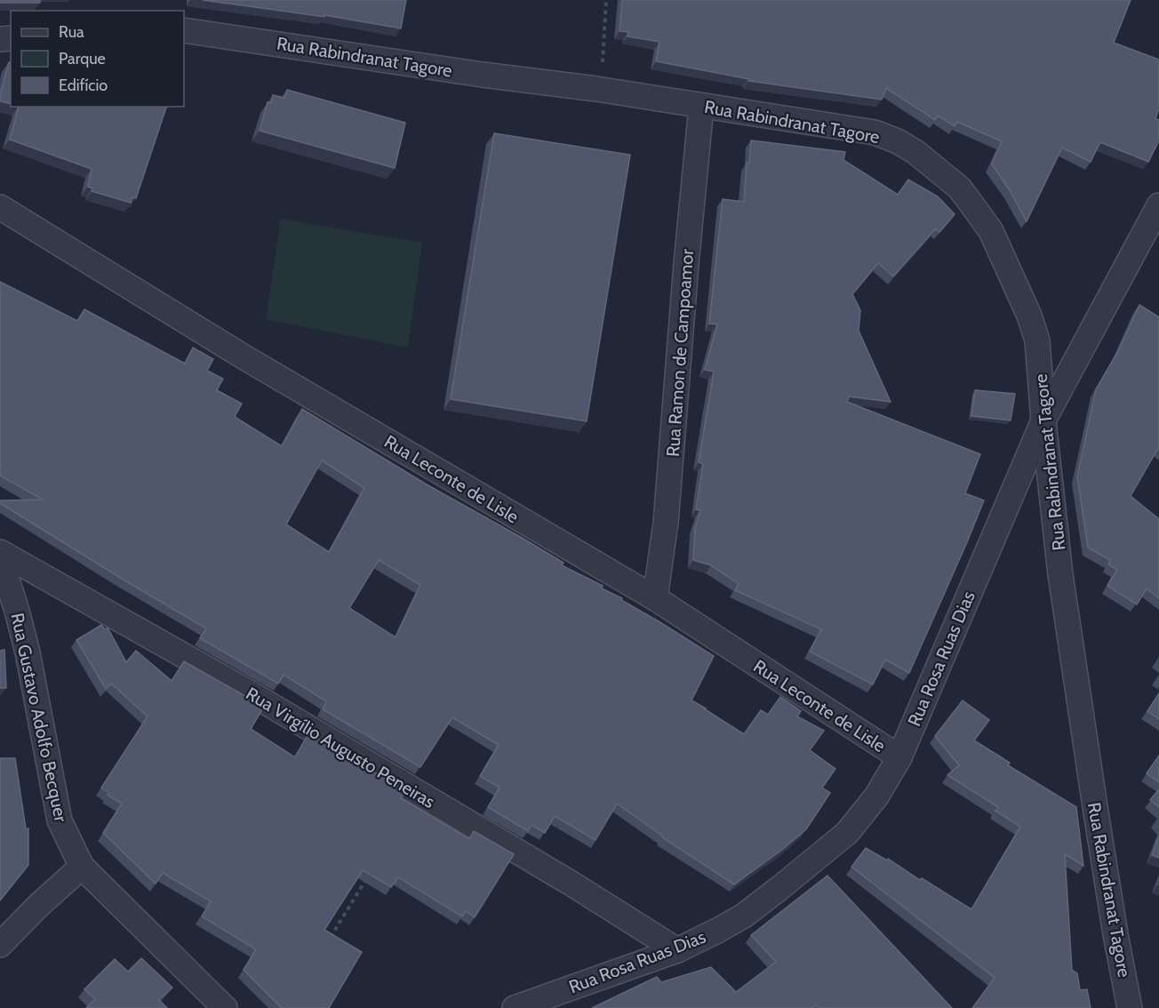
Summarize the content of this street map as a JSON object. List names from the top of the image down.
{
  "streets": {
    "street": [
      "Rua Rabindranat Tagore",
      "Rua Ramon de Campoamor",
      "Rua Leconte de Lisle",
      "Rua Rosa Ruas Dias",
      "Rua Gustavo Adolfo Becquer",
      "Rua Virgílio Augusto Peneiras"
    ]
  },
  "crossings": [
    ["Rua Rabindranat Tagore", "Rua Ramon de Campoamor"],
    ["Rua Rabindranat Tagore", "Rua Rosa Ruas Dias"],
    ["Rua Ramon de Campoamor", "Rua Leconte de Lisle"],
    ["Rua Leconte de Lisle", "Rua Rosa Ruas Dias"],
    ["Rua Rosa Ruas Dias", "Rua Virgílio Augusto Peneiras"]
  ],
  "legend": ["Rua", "Parque", "Edifício"]
}
